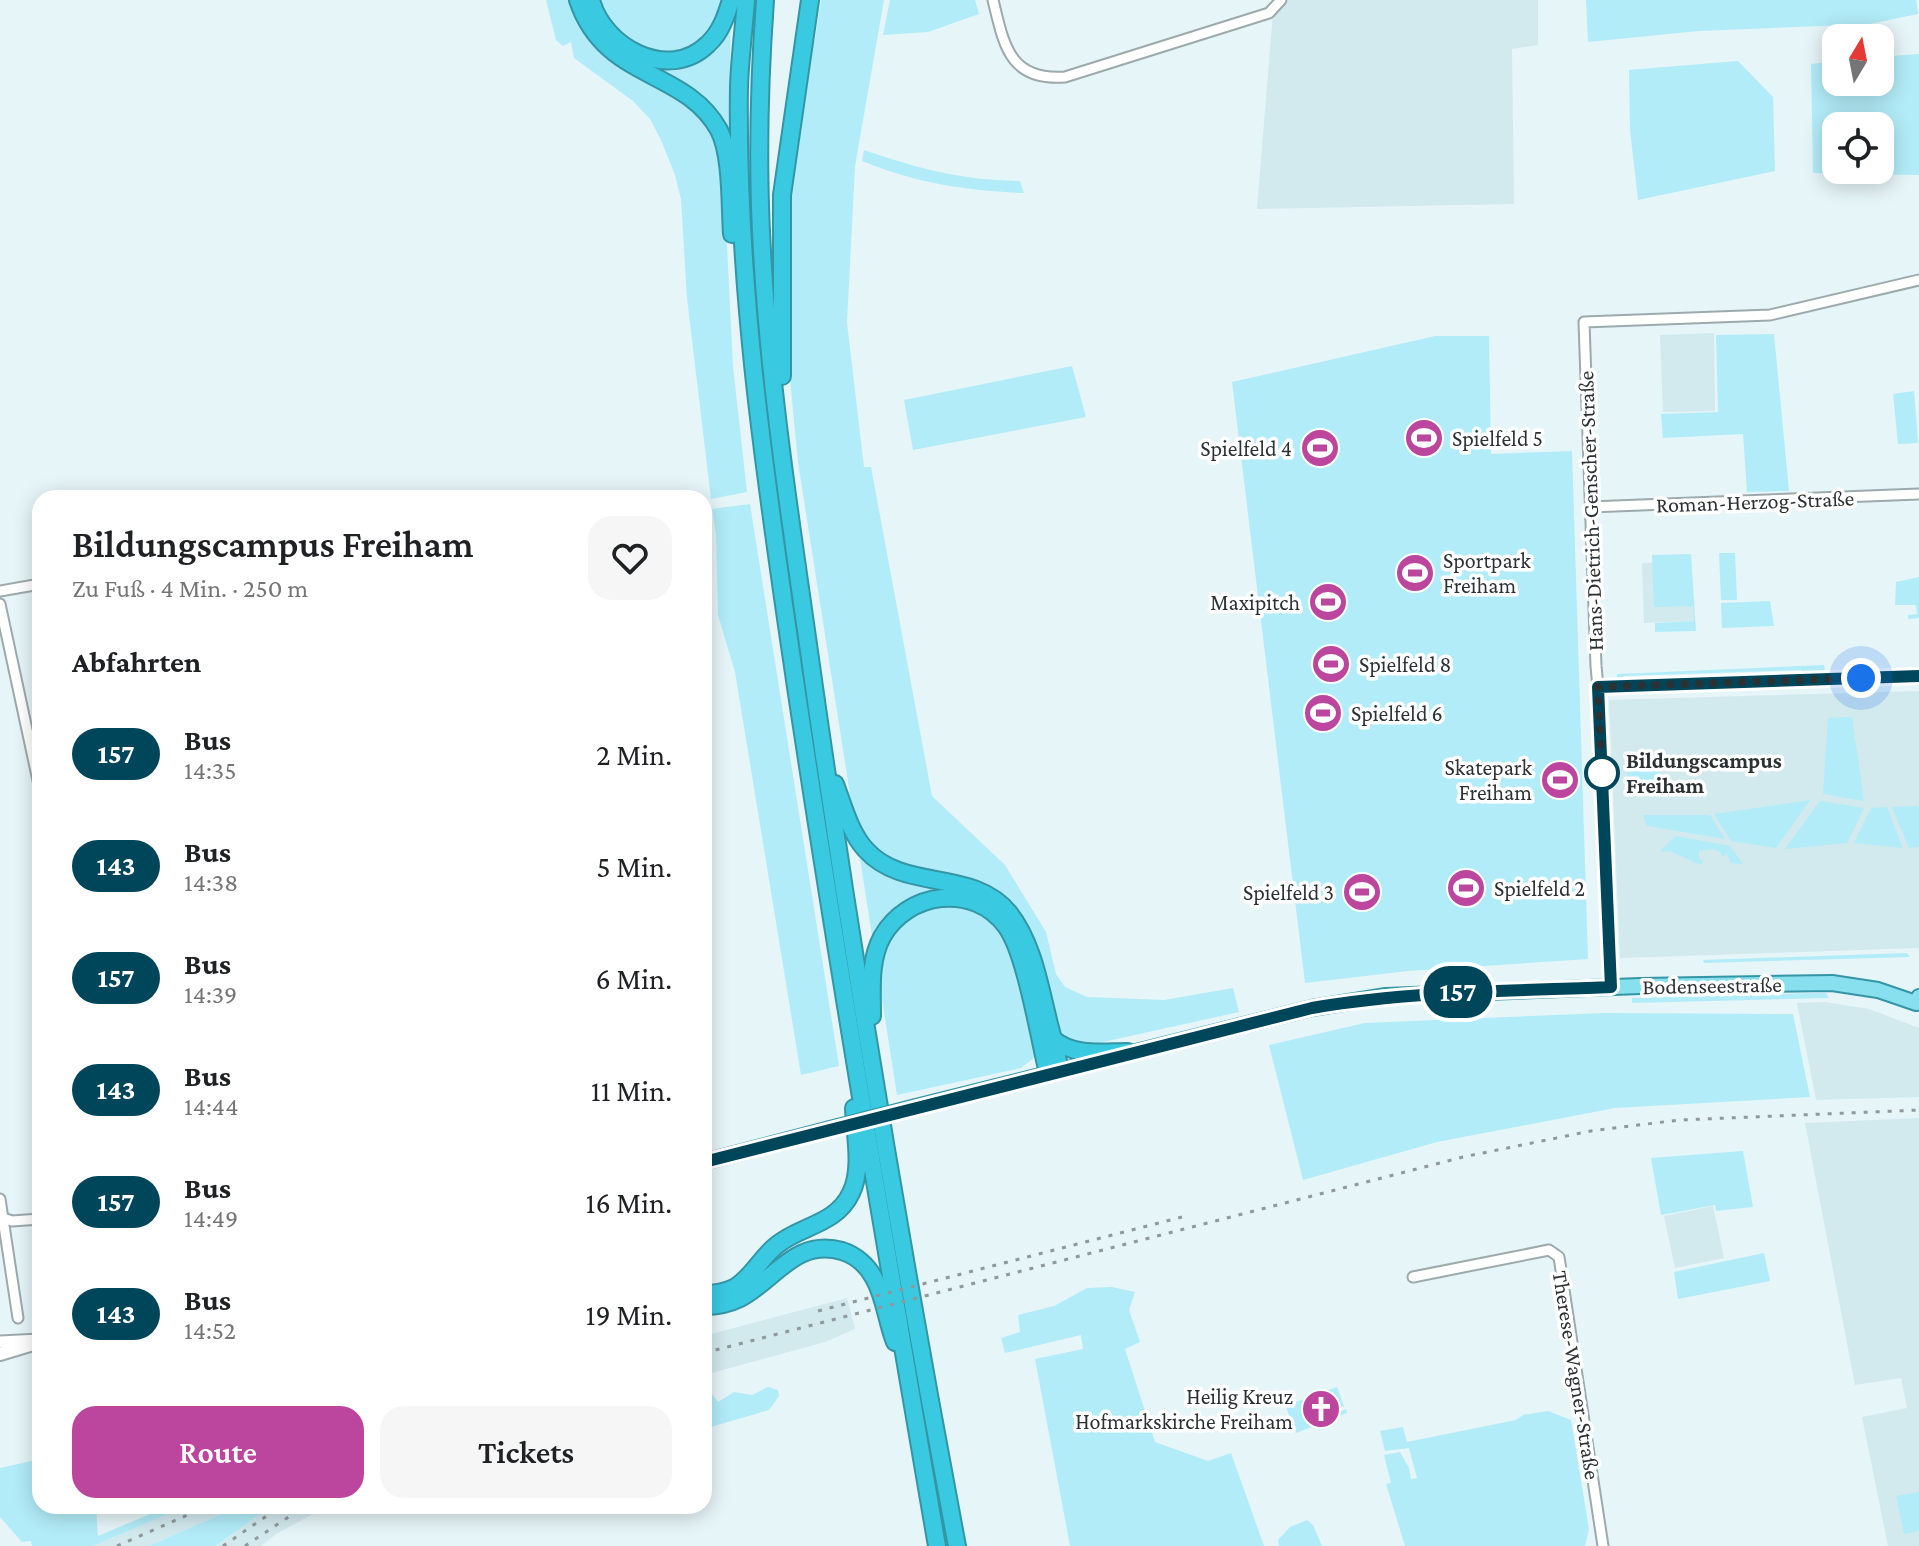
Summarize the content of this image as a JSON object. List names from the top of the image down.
{
  "streets": {
    "main road": ["Bodenseestraße"],
    "street": ["Roman-Herzog-Straße", "Hans-Dietrich-Genscher-Straße", "Therese-Wagner-Straße"]
  },
  "crossings": [
    ["Roman-Herzog-Straße", "Hans-Dietrich-Genscher-Straße"],
    ["Hans-Dietrich-Genscher-Straße", "Bodenseestraße"]
  ],
  "places": {
    "sports": [
      "Spielfeld 5",
      "Spielfeld 4",
      "Sportpark Freiham",
      "Maxipitch",
      "Spielfeld 8",
      "Spielfeld 6",
      "Skatepark Freiham",
      "Spielfeld 2",
      "Spielfeld 3"
    ],
    "other": ["Bildungscampus Freiham"],
    "church": ["Heilig Kreuz Hofmarkskirche Freiham"]
  },
  "lines": ["bus line 157"],
  "north": "top",
  "page": {
    "on_map": "157",
    "heading": [
      ["Bildungscampus Freiham", "Zu Fuß · 4 Min. · 250 m"],
      "Abfahrten"
    ],
    "list": [
      {
        "mark": "157",
        "name": "Bus",
        "note": "14:35",
        "value": "2 Min."
      },
      {
        "mark": "143",
        "name": "Bus",
        "note": "14:38",
        "value": "5 Min."
      },
      {
        "mark": "157",
        "name": "Bus",
        "note": "14:39",
        "value": "6 Min."
      },
      {
        "mark": "143",
        "name": "Bus",
        "note": "14:44",
        "value": "11 Min."
      },
      {
        "mark": "157",
        "name": "Bus",
        "note": "14:49",
        "value": "16 Min."
      },
      {
        "mark": "143",
        "name": "Bus",
        "note": "14:52",
        "value": "19 Min."
      }
    ],
    "buttons": ["Route", "Tickets"]
  }
}
